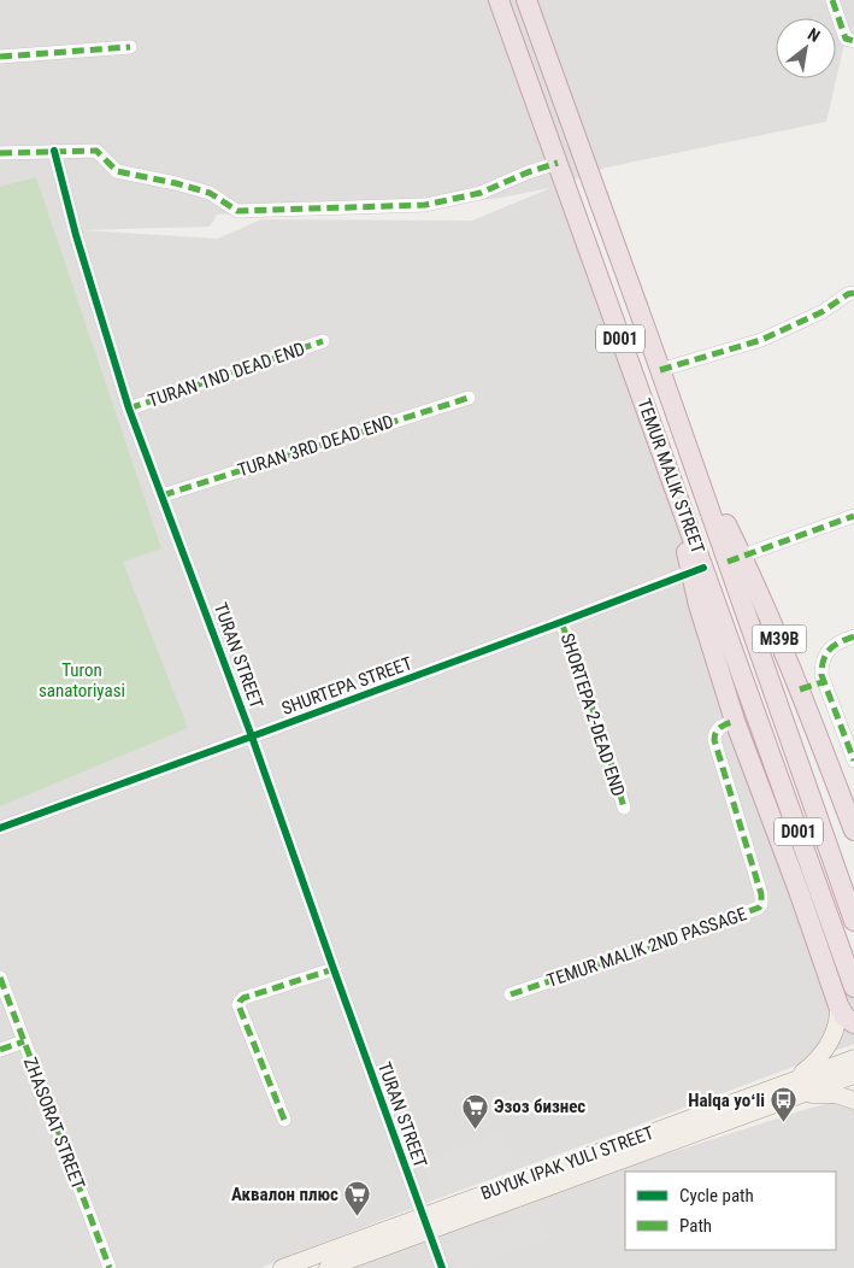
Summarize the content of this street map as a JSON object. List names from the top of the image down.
{
  "streets": {
    "highway": ["D001", "TEMUR MALIK STREET", "M39B"],
    "main road": ["BUYUK IPAK YULI STREET"],
    "street": [
      "TURАN 1ND DEAD END",
      "TURAN 3RD DEAD END",
      "TURAN STREET",
      "SHURTEPA STREET",
      "SHORTEPA 2-DEAD END",
      "TEMUR MALIK 2ND PASSAGE",
      "ZHASORAT STREET"
    ]
  },
  "crossings": [
    ["TURАN 1ND DEAD END", "TURAN STREET"],
    ["TURAN 3RD DEAD END", "TURAN STREET"],
    ["TEMUR MALIK STREET", "M39B"],
    ["TEMUR MALIK STREET", "SHURTEPA STREET"],
    ["TURAN STREET", "SHURTEPA STREET"],
    ["TURAN STREET", "BUYUK IPAK YULI STREET"],
    ["SHURTEPA STREET", "SHORTEPA 2-DEAD END"]
  ],
  "parks": ["Turon sanatoriyasi"],
  "places": {
    "bus stop": ["Halqa yoʻli"],
    "supermarket": ["Эзоз бизнес", "Аквалон плюс"]
  },
  "legend": ["Cycle path", "Path"],
  "north": "top right"
}
